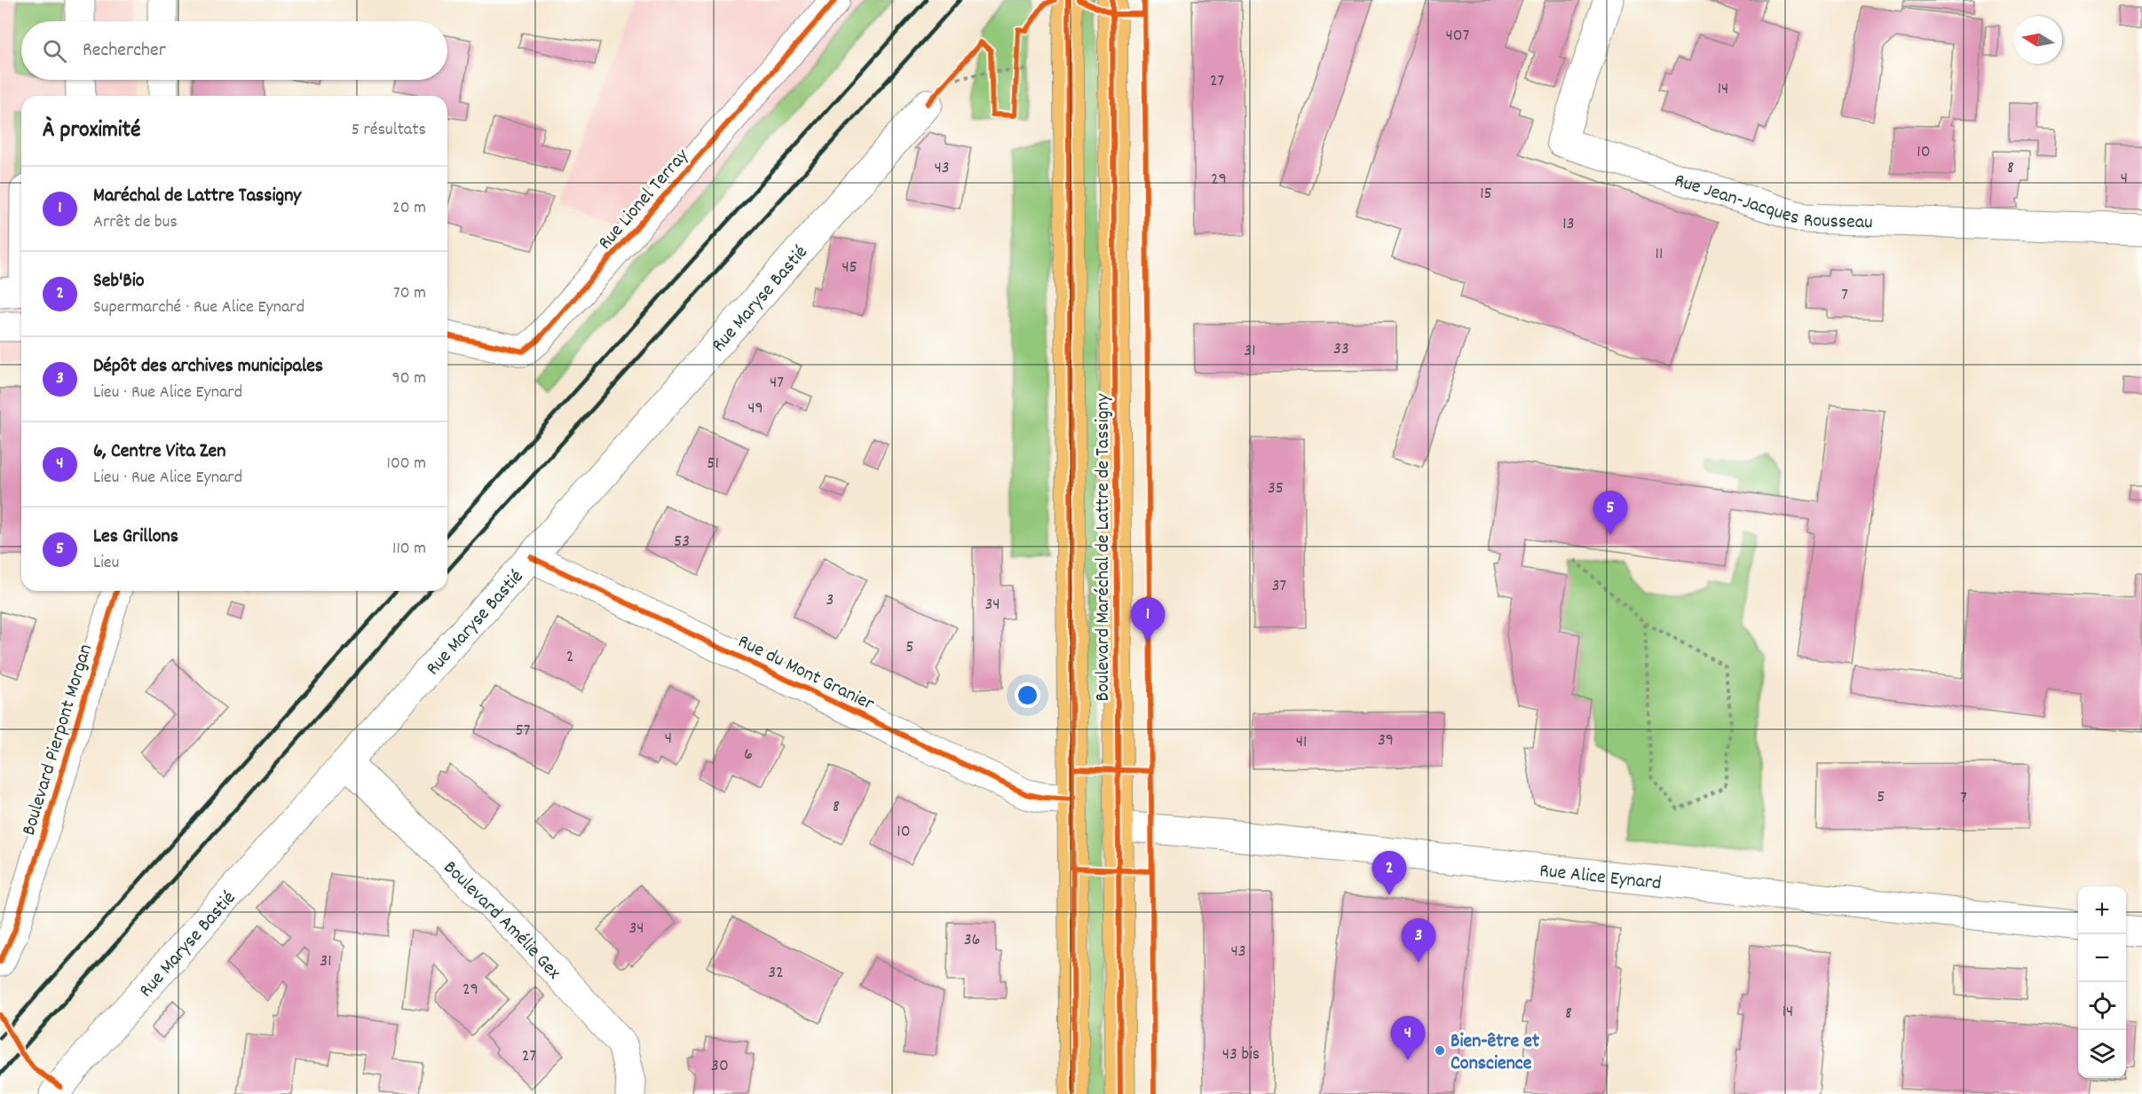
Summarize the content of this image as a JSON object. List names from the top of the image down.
{
  "streets": {
    "main road": ["Boulevard Maréchal de Lattre de Tassigny"],
    "street": [
      "Rue Lionel Terray",
      "Rue Jean-Jacques Rousseau",
      "Rue Maryse Bastié",
      "Rue du Mont Granier",
      "Boulevard Pierpont Morgan",
      "Rue Alice Eynard",
      "Boulevard Amélie Gex"
    ]
  },
  "crossings": [
    ["Rue Maryse Bastié", "Rue du Mont Granier"],
    ["Rue Maryse Bastié", "Boulevard Amélie Gex"],
    ["Boulevard Maréchal de Lattre de Tassigny", "Rue du Mont Granier"],
    ["Boulevard Maréchal de Lattre de Tassigny", "Rue Alice Eynard"]
  ],
  "places": ["Bien-être et Conscience"],
  "house_numbers": [
    "407",
    "27",
    "14",
    "10",
    "43",
    "8",
    "4",
    "29",
    "15",
    "13",
    "11",
    "45",
    "7",
    "33",
    "31",
    "47",
    "49",
    "51",
    "35",
    "53",
    "37",
    "3",
    "34",
    "5",
    "2",
    "57",
    "4",
    "39",
    "41",
    "6",
    "5",
    "7",
    "8",
    "10",
    "34",
    "36",
    "43",
    "31",
    "32",
    "29",
    "14",
    "8",
    "43 bis",
    "27",
    "30"
  ],
  "north": "left",
  "page": {
    "search": "Rechercher",
    "heading": ["À proximité", "5 résultats"],
    "list": [
      {
        "mark": "1",
        "name": "Maréchal de Lattre Tassigny",
        "note": "Arrêt de bus",
        "value": "20 m"
      },
      {
        "mark": "2",
        "name": "Seb'Bio",
        "note": "Supermarché · Rue Alice Eynard",
        "value": "70 m"
      },
      {
        "mark": "3",
        "name": "Dépôt des archives municipales",
        "note": "Lieu · Rue Alice Eynard",
        "value": "90 m"
      },
      {
        "mark": "4",
        "name": "6, Centre Vita Zen",
        "note": "Lieu · Rue Alice Eynard",
        "value": "100 m"
      },
      {
        "mark": "5",
        "name": "Les Grillons",
        "note": "Lieu",
        "value": "110 m"
      }
    ],
    "pins": [
      "5",
      "1",
      "2",
      "3",
      "4"
    ],
    "map_buttons": ["+", "−"]
  }
}
